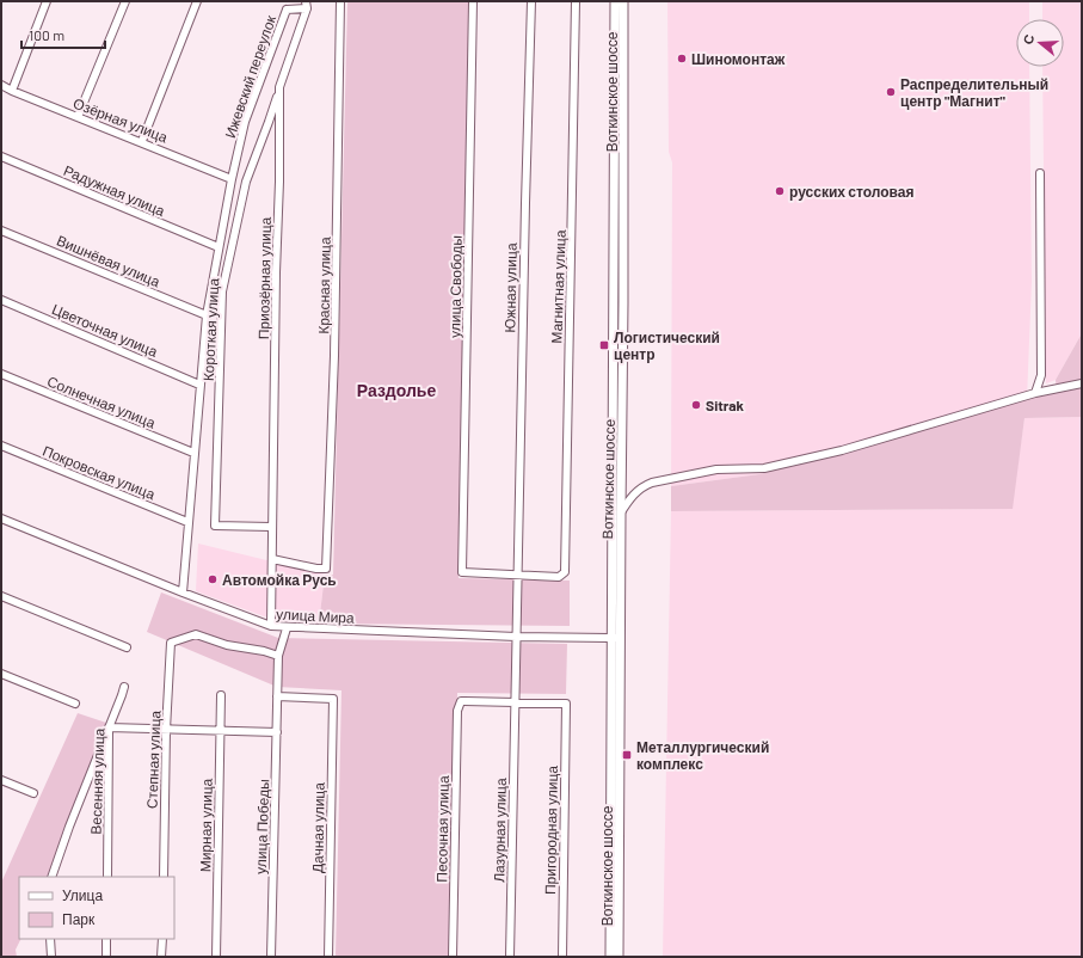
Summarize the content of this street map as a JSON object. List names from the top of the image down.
{
  "streets": {
    "main road": ["Воткинское шоссе"],
    "street": [
      "Ижевский переулок",
      "Озёрная улица",
      "Радужная улица",
      "Вишнёвая улица",
      "Приозёрная улица",
      "Красная улица",
      "улица Свободы",
      "Магнитная улица",
      "Южная улица",
      "Цветочная улица",
      "Короткая улица",
      "Солнечная улица",
      "Покровская улица",
      "улица Мира",
      "Степная улица",
      "Весенняя улица",
      "Мирная улица",
      "улица Победы",
      "Дачная улица",
      "Песочная улица",
      "Лазурная улица",
      "Пригородная улица"
    ]
  },
  "crossings": [
    ["Ижевский переулок", "Озёрная улица"],
    ["Ижевский переулок", "Радужная улица"],
    ["Ижевский переулок", "Вишнёвая улица"],
    ["Ижевский переулок", "Цветочная улица"],
    ["Ижевский переулок", "Солнечная улица"],
    ["Ижевский переулок", "Покровская улица"],
    ["Ижевский переулок", "улица Мира"],
    ["Воткинское шоссе", "улица Мира"],
    ["Приозёрная улица", "Красная улица"],
    ["Приозёрная улица", "Короткая улица"],
    ["Приозёрная улица", "улица Мира"],
    ["улица Свободы", "Магнитная улица"],
    ["улица Свободы", "Южная улица"],
    ["Магнитная улица", "Южная улица"],
    ["Южная улица", "улица Мира"],
    ["Южная улица", "Лазурная улица"],
    ["улица Мира", "улица Победы"],
    ["улица Мира", "Лазурная улица"],
    ["Степная улица", "улица Победы"],
    ["улица Победы", "Дачная улица"],
    ["Песочная улица", "Лазурная улица"],
    ["Песочная улица", "Пригородная улица"],
    ["Лазурная улица", "Пригородная улица"]
  ],
  "districts": ["Раздолье"],
  "places": {
    "other": [
      "Шиномонтаж",
      "Распределительный центр \"Магнит\"",
      "русских столовая",
      "Sitrak",
      "Автомойка Русь"
    ],
    "transit": ["Логистический центр", "Металлургический комплекс"]
  },
  "legend": ["Улица", "Парк"],
  "scale_bar": "100 m",
  "north": "left"
}
